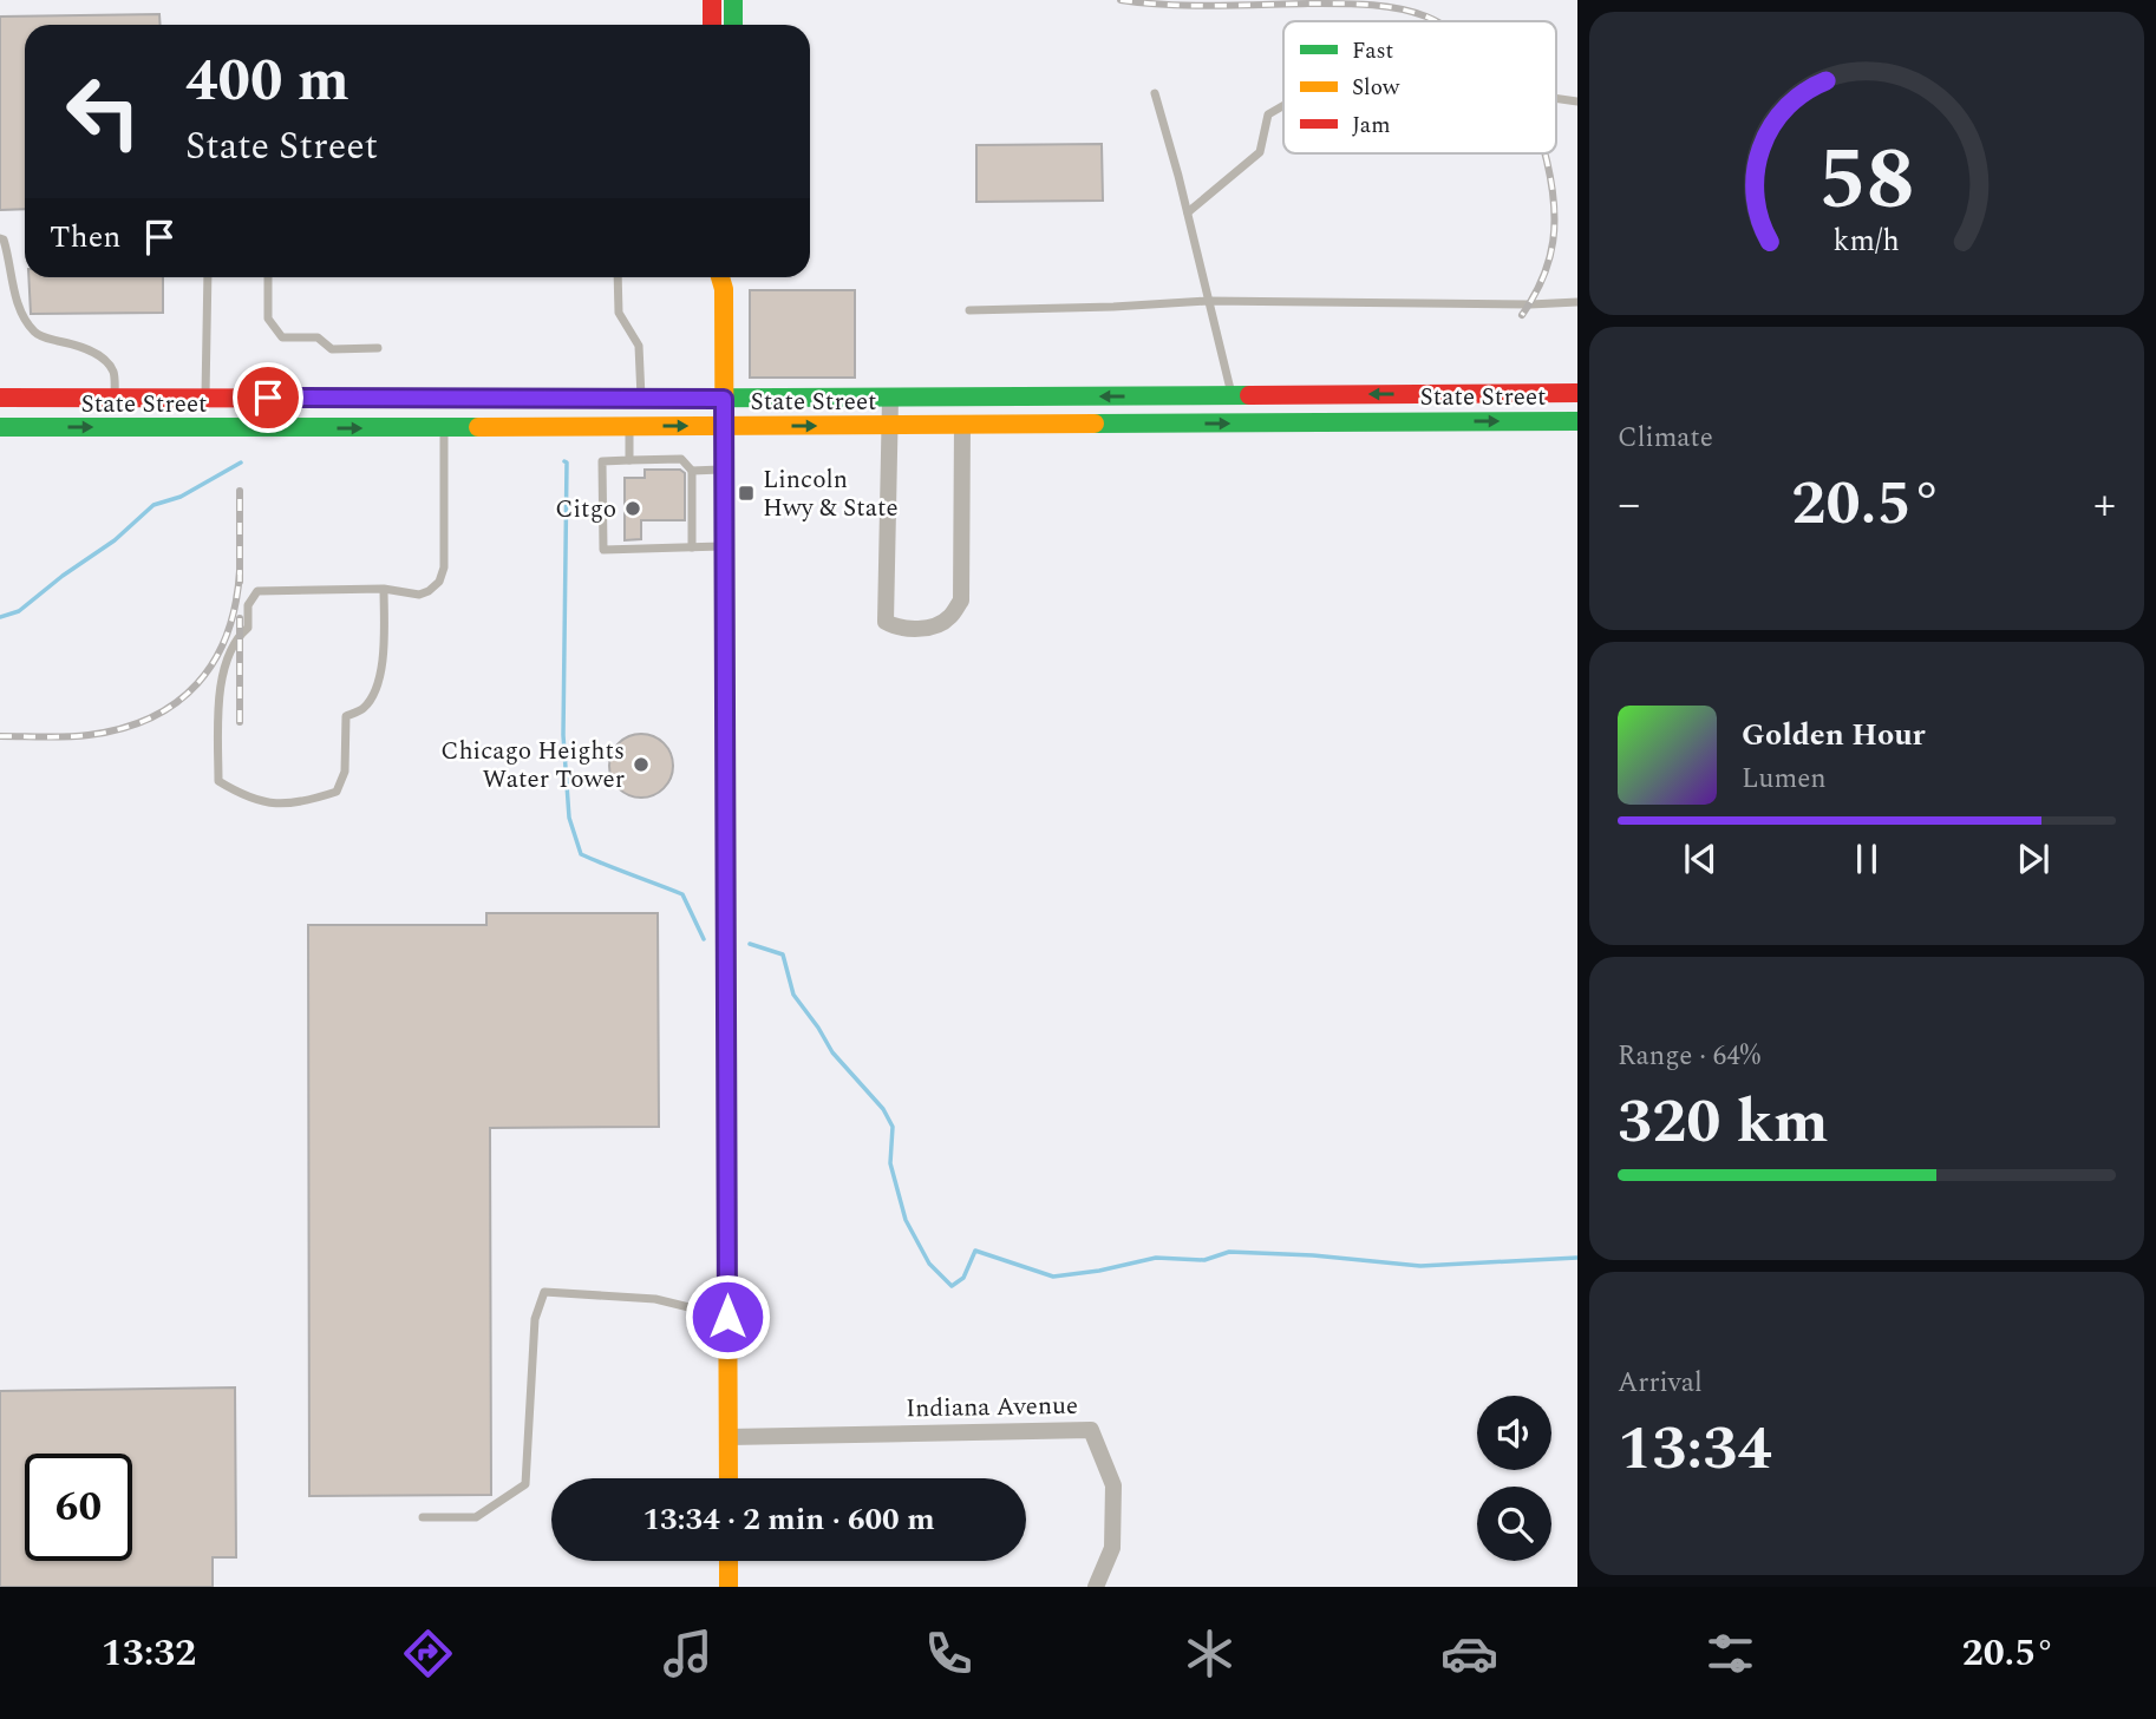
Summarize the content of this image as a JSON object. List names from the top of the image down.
{
  "streets": {
    "street": ["State Street", "Indiana Avenue"]
  },
  "places": {
    "transit": ["Lincoln Hwy & State"],
    "other": ["Citgo", "Chicago Heights Water Tower"]
  },
  "legend": ["Fast", "Slow", "Jam"],
  "page": {
    "turn": ["400 m", "State Street"],
    "then": "Then",
    "tile": [
      "Climate",
      ["Range · 64%", "320 km"],
      ["Arrival", "13:34"]
    ],
    "heat": ["−", "20.5°", "+"],
    "song": ["Golden Hour", "Lumen"],
    "limit": "60",
    "trip": "13:34 · 2 min · 600 m",
    "tabs": ["13:32", "20.5°"],
    "gauge": ["58", "km/h"]
  }
}
